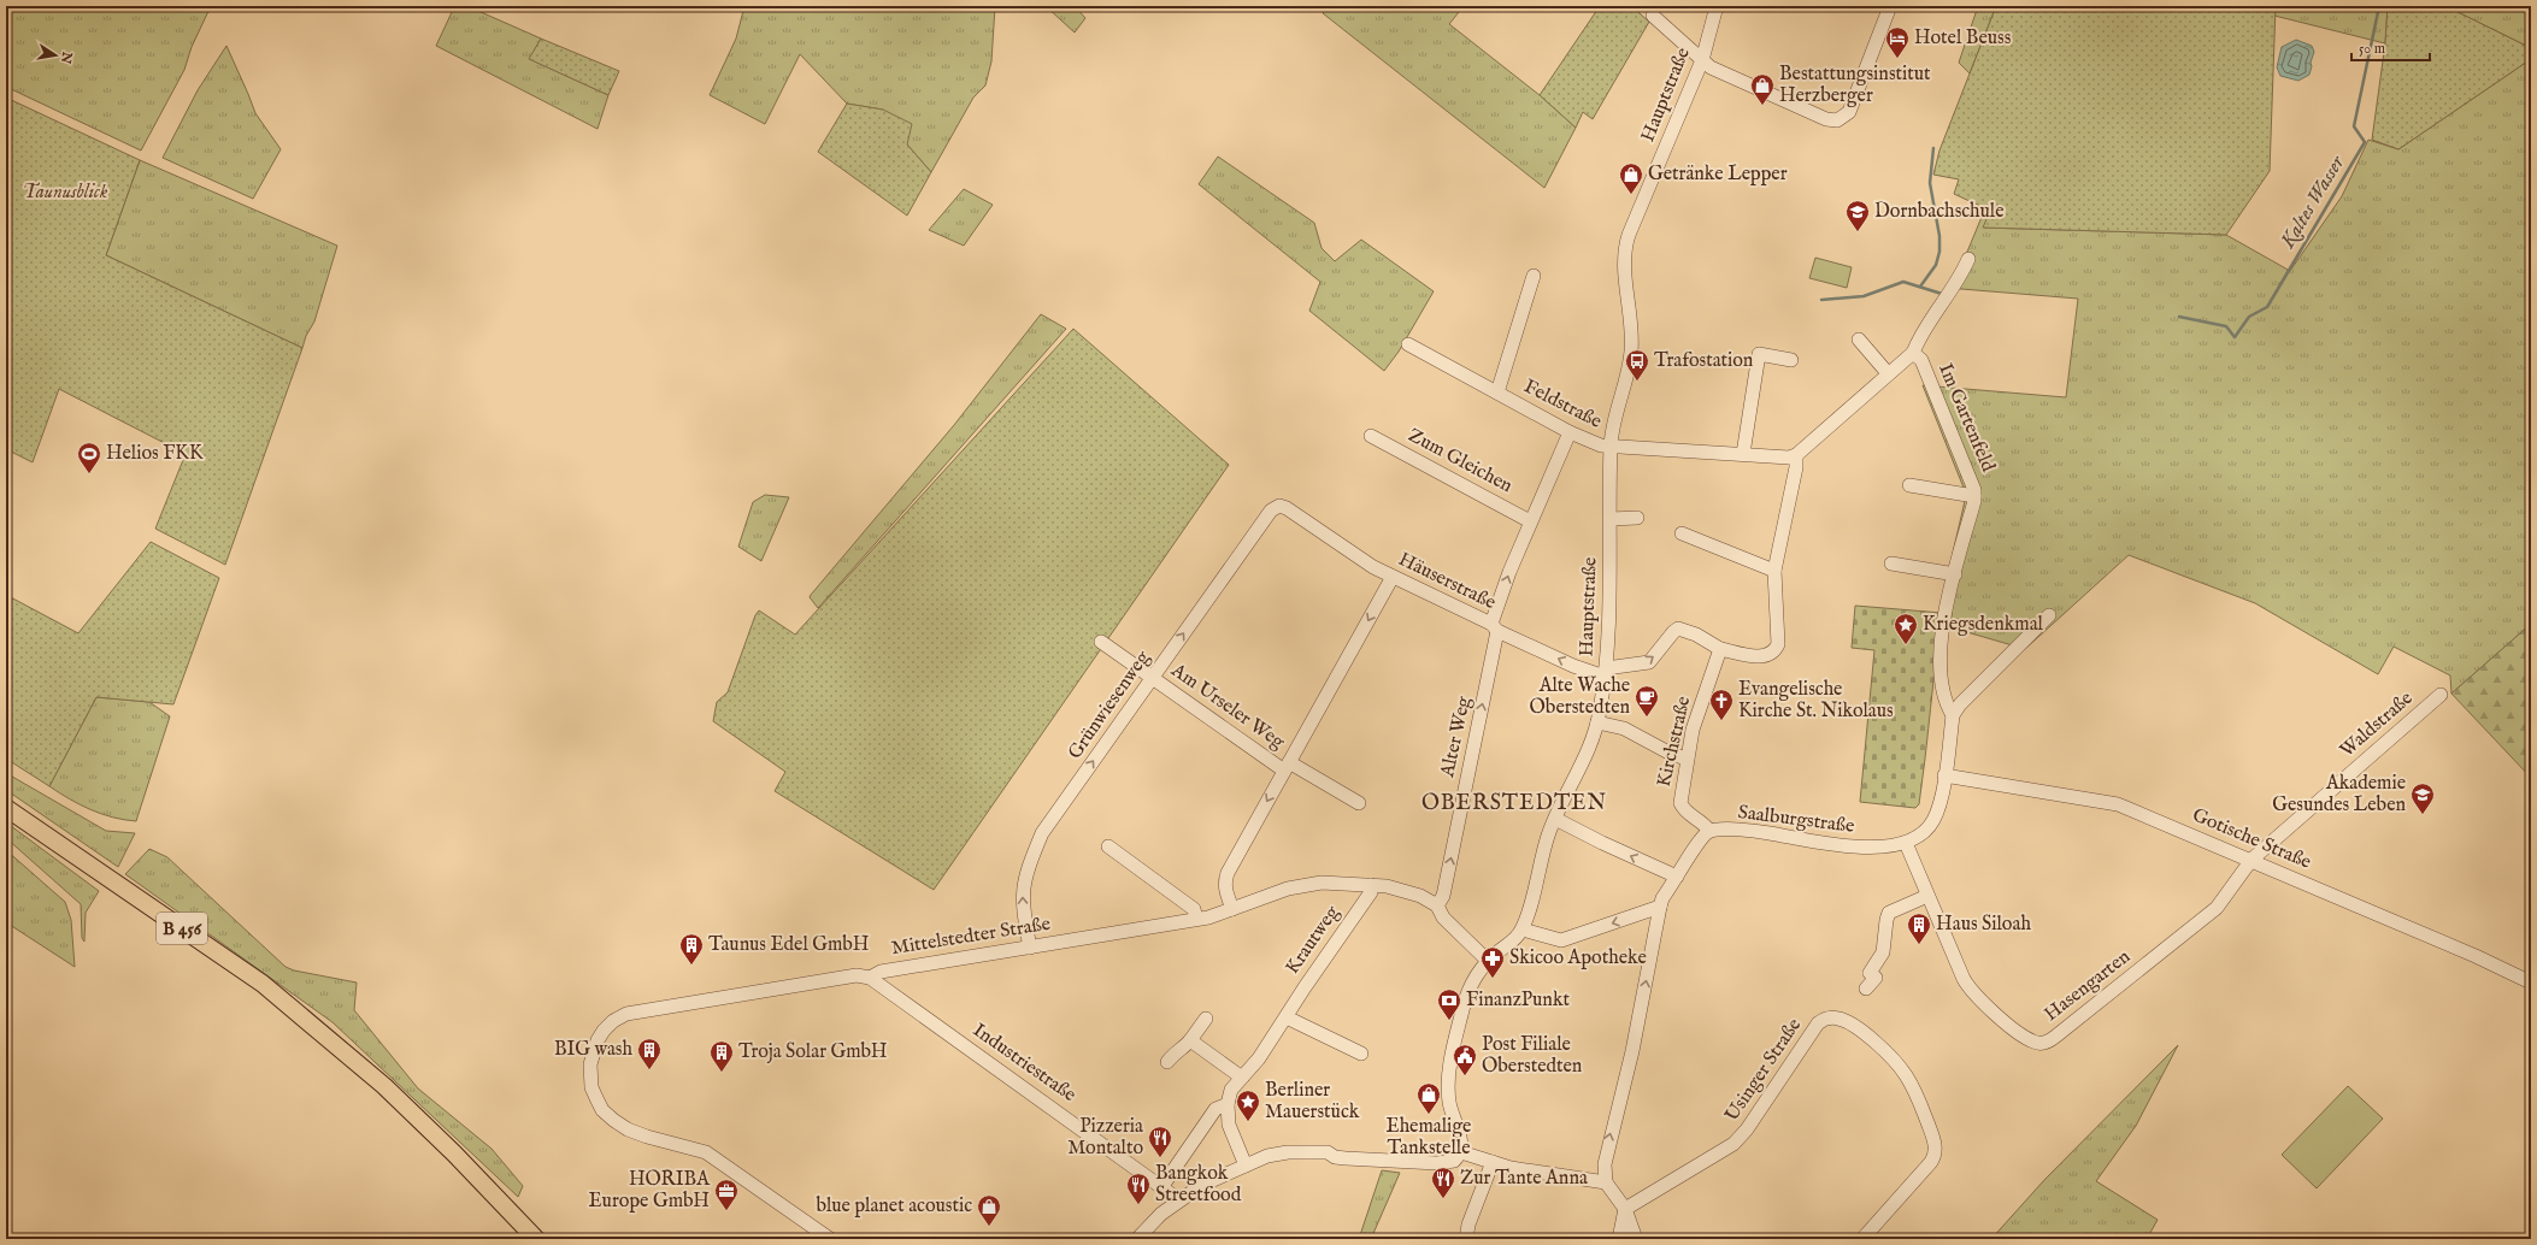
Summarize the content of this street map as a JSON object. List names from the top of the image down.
{
  "streets": {
    "main road": ["B 456"],
    "street": [
      "Hauptstraße",
      "Feldstraße",
      "Im Gartenfeld",
      "Zum Gleichen",
      "Häuserstraße",
      "Grünwiesenweg",
      "Am Urseler Weg",
      "Waldstraße",
      "Alter Weg",
      "Kirchstraße",
      "Saalburgstraße",
      "Gotische Straße",
      "Mittelstedter Straße",
      "Krautweg",
      "Hasengarten",
      "Industriestraße",
      "Usinger Straße"
    ]
  },
  "crossings": [
    ["Hauptstraße", "Feldstraße"],
    ["Hauptstraße", "Häuserstraße"],
    ["Hauptstraße", "Mittelstedter Straße"],
    ["Feldstraße", "Alter Weg"],
    ["Im Gartenfeld", "Saalburgstraße"],
    ["Zum Gleichen", "Alter Weg"],
    ["Häuserstraße", "Grünwiesenweg"],
    ["Häuserstraße", "Alter Weg"],
    ["Grünwiesenweg", "Am Urseler Weg"],
    ["Grünwiesenweg", "Mittelstedter Straße"],
    ["Waldstraße", "Gotische Straße"],
    ["Waldstraße", "Hasengarten"],
    ["Alter Weg", "Mittelstedter Straße"],
    ["Kirchstraße", "Saalburgstraße"],
    ["Saalburgstraße", "Gotische Straße"],
    ["Saalburgstraße", "Hasengarten"],
    ["Gotische Straße", "Hasengarten"],
    ["Mittelstedter Straße", "Krautweg"],
    ["Mittelstedter Straße", "Industriestraße"],
    ["Krautweg", "Industriestraße"]
  ],
  "one_way": ["Grünwiesenweg", "Alter Weg", "Saalburgstraße"],
  "districts": ["OBERSTEDTEN"],
  "water": ["Kaltes Wasser"],
  "parks": ["Taunusblick"],
  "places": {
    "hotel": ["Hotel Beuss"],
    "shop": [
      "Bestattungsinstitut Herzberger",
      "Getränke Lepper",
      "Ehemalige Tankstelle",
      "blue planet acoustic"
    ],
    "school or university": ["Dornbachschule", "Akademie Gesundes Leben"],
    "bus stop": ["Trafostation"],
    "sports": ["Helios FKK"],
    "place": ["Kriegsdenkmal", "Berliner Mauerstück"],
    "cafe": ["Alte Wache Oberstedten"],
    "church": ["Evangelische Kirche St. Nikolaus"],
    "building": [
      "Haus Siloah",
      "Taunus Edel GmbH",
      "BIG wash",
      "Troja Solar GmbH"
    ],
    "pharmacy": ["Skicoo Apotheke"],
    "bank": ["FinanzPunkt"],
    "public building": ["Post Filiale Oberstedten"],
    "restaurant": ["Pizzeria Montalto", "Zur Tante Anna", "Bangkok Streetfood"],
    "office": ["HORIBA Europe GmbH"]
  },
  "scale_bar": "50 m",
  "north": "right"
}
